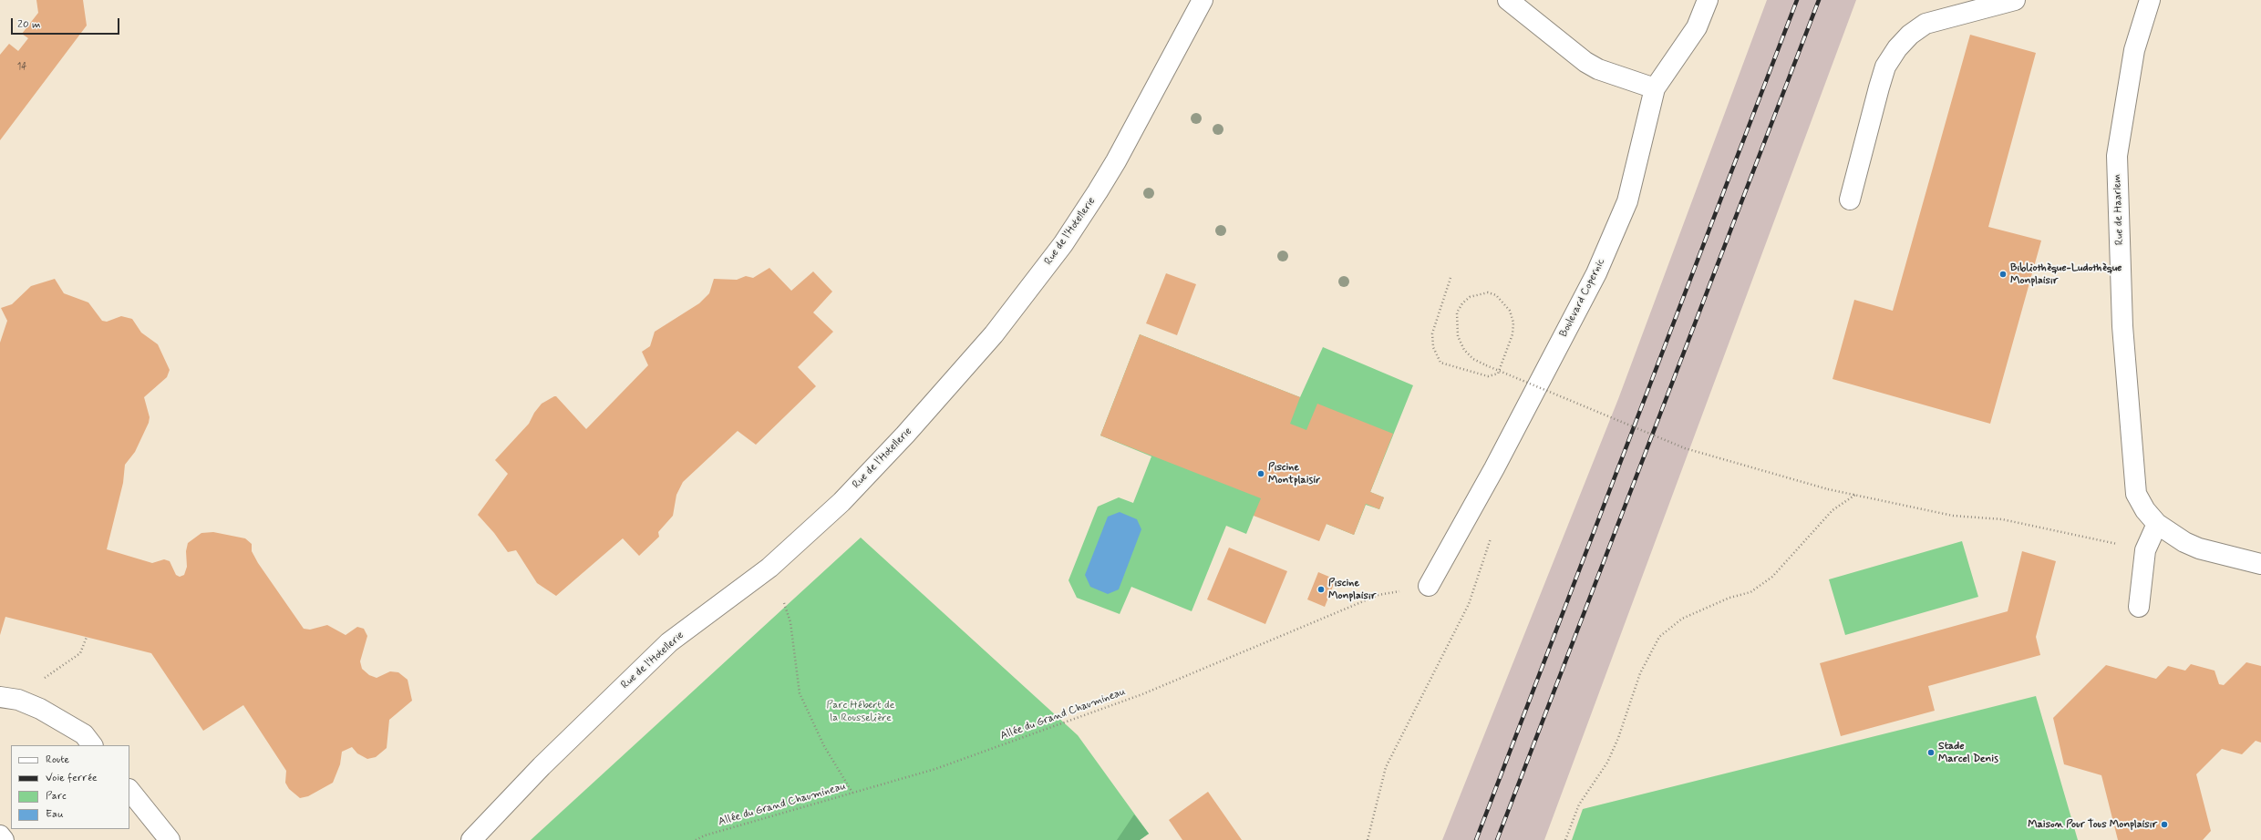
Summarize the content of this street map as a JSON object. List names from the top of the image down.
{
  "streets": {
    "street": ["Rue de Haarlem", "Rue de l'Hotellerie", "Boulevard Copernic"],
    "path": ["Allée du Grand Chaumineau"]
  },
  "crossings": [
    ["Boulevard Copernic", "Allée du Grand Chaumineau"]
  ],
  "parks": ["Parc Hébert de la Rousselière"],
  "places": [
    "Bibliothèque-Ludothèque Monplaisir",
    "Piscine Montplaisir",
    "Piscine Monplaisir",
    "Stade Marcel Denis",
    "Maison Pour Tous Monplaisir"
  ],
  "house_numbers": ["14"],
  "legend": [
    "Route",
    "Voie ferrée",
    "Parc",
    "Eau"
  ],
  "scale_bar": "20 m"
}
